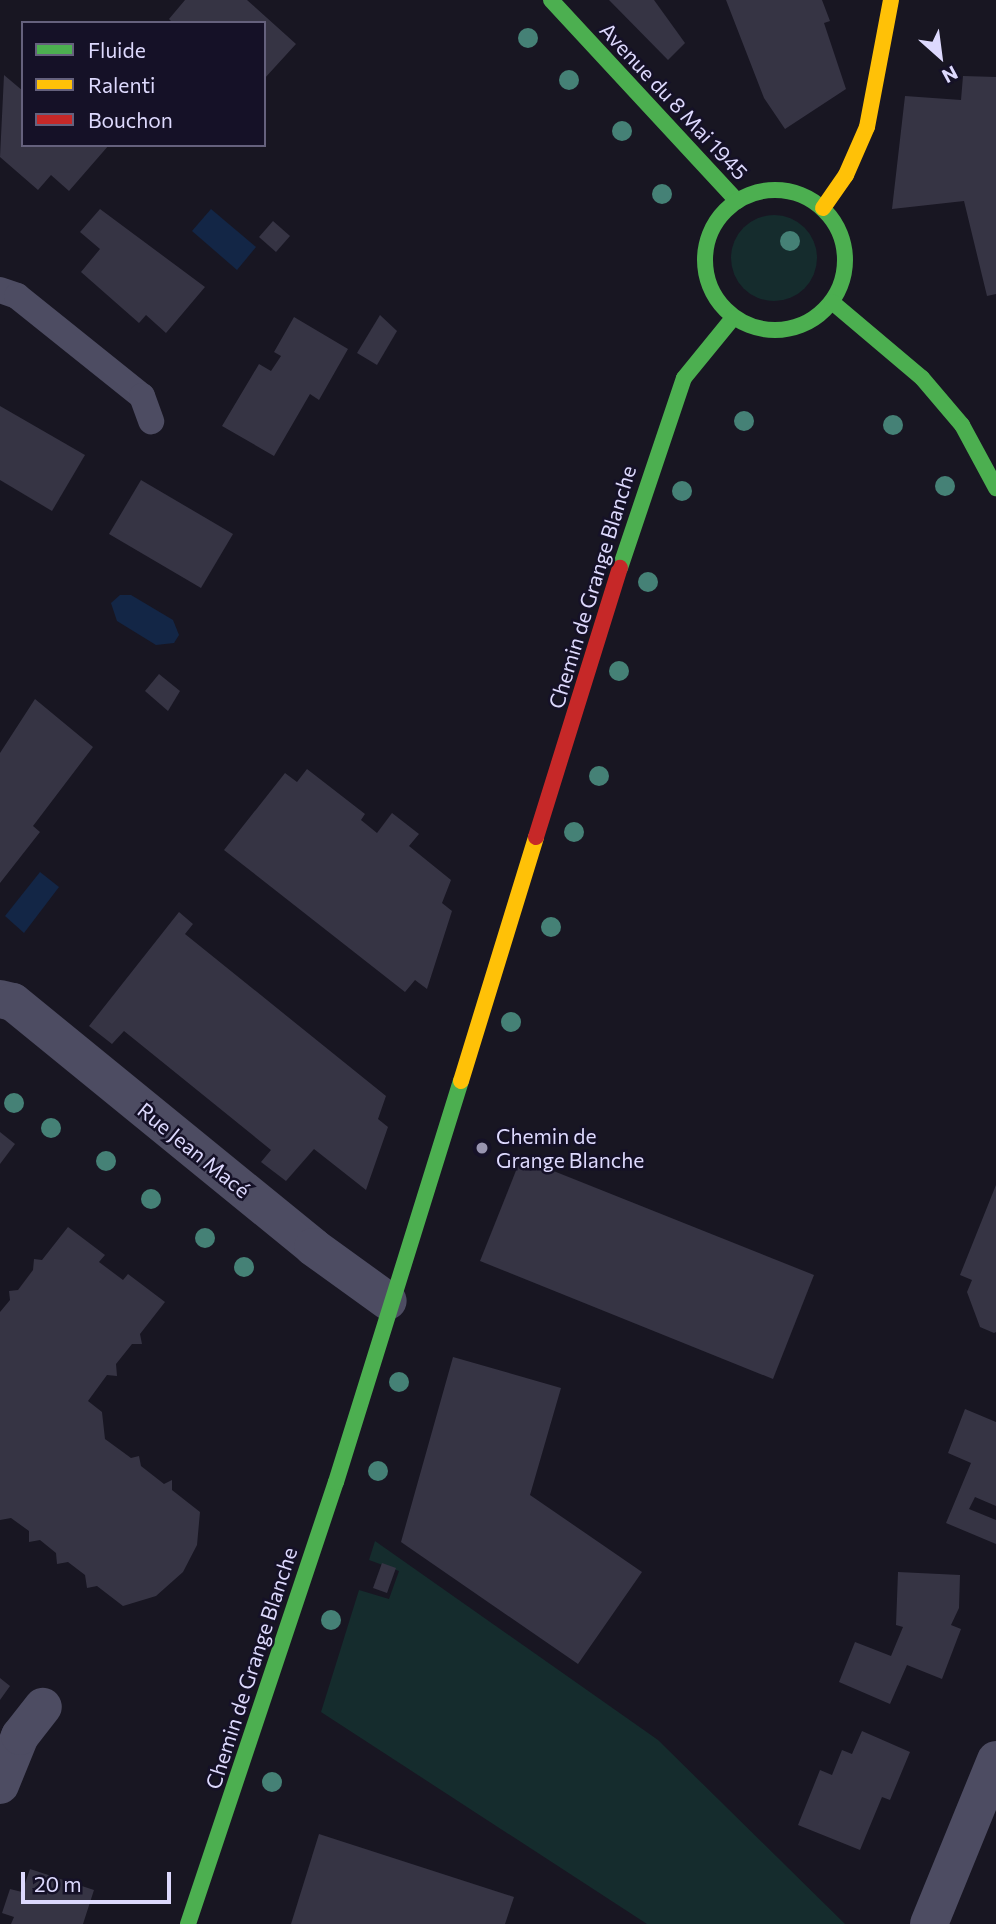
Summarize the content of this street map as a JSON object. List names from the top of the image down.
{
  "streets": {
    "street": ["Avenue du 8 Mai 1945", "Chemin de Grange Blanche", "Rue Jean Macé"]
  },
  "crossings": [
    ["Avenue du 8 Mai 1945", "Chemin de Grange Blanche"],
    ["Chemin de Grange Blanche", "Rue Jean Macé"]
  ],
  "places": ["Chemin de Grange Blanche"],
  "legend": ["Fluide", "Ralenti", "Bouchon"],
  "scale_bar": "20 m",
  "north": "bottom right"
}
